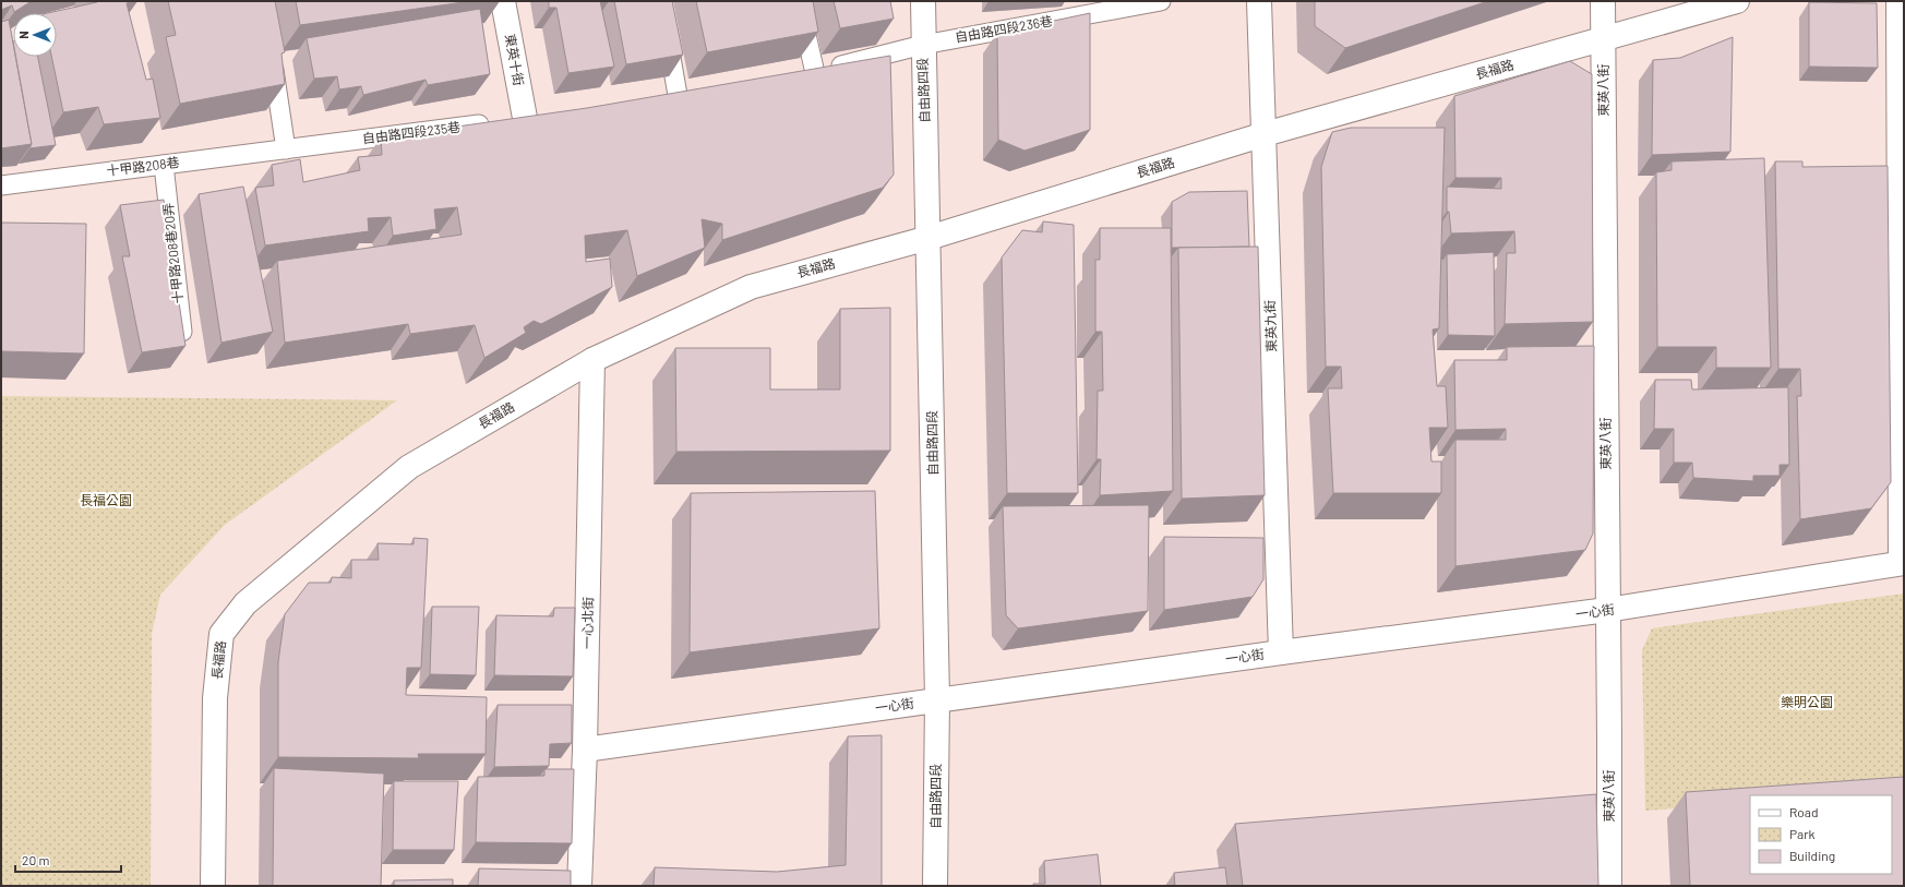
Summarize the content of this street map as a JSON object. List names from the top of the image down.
{
  "streets": {
    "street": [
      "東英十街",
      "長福路",
      "自由路四段",
      "東英八街",
      "東英九街",
      "一心街",
      "一心北街"
    ],
    "lane": [
      "自由路四段236巷",
      "自由路四段235巷",
      "十甲路208巷",
      "十甲路208巷20弄"
    ]
  },
  "crossings": [
    ["自由路四段236巷", "自由路四段"],
    ["東英十街", "自由路四段235巷"],
    ["長福路", "自由路四段"],
    ["長福路", "東英八街"],
    ["長福路", "東英九街"],
    ["長福路", "一心北街"],
    ["自由路四段", "一心街"],
    ["東英八街", "一心街"],
    ["自由路四段235巷", "十甲路208巷"],
    ["十甲路208巷", "十甲路208巷20弄"],
    ["東英九街", "一心街"],
    ["一心街", "一心北街"]
  ],
  "parks": ["長福公園", "樂明公園"],
  "legend": ["Road", "Park", "Building"],
  "scale_bar": "20 m",
  "north": "left"
}
